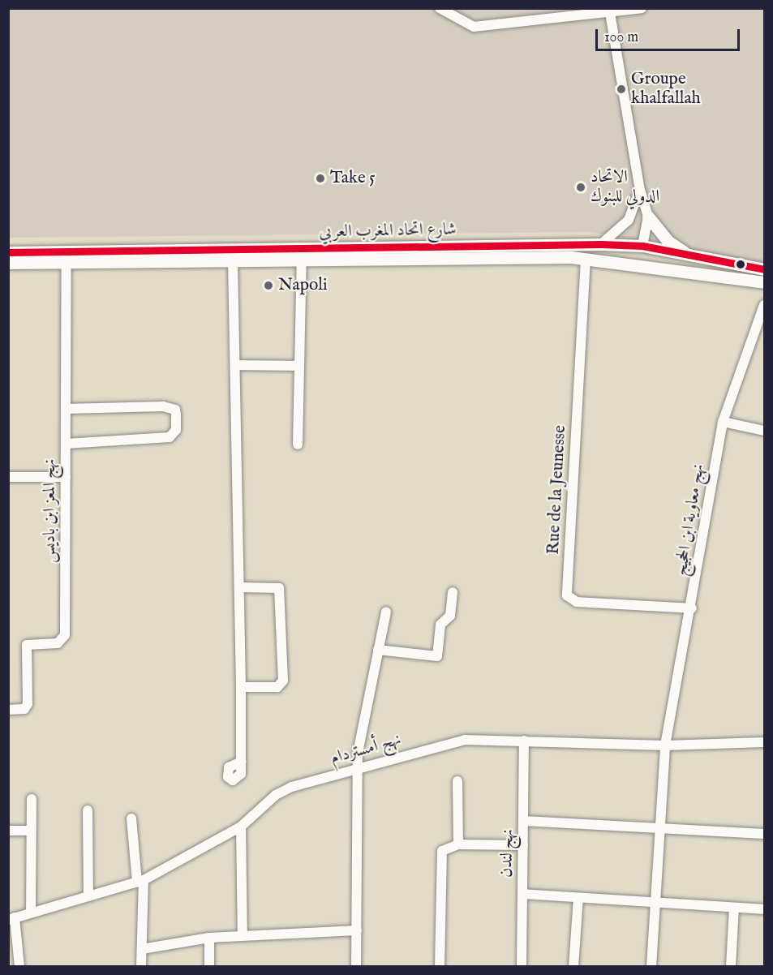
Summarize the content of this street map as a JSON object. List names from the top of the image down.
{
  "streets": {
    "main road": ["شارع اتحاد المغرب العربي"],
    "street": [
      "Rue de la Jeunesse",
      "نهج المعز ابن باديس",
      "نهج معاوية ابن الحجيج",
      "نهج أمستردام",
      "نهج لندن"
    ]
  },
  "crossings": [
    ["شارع اتحاد المغرب العربي", "Rue de la Jeunesse"],
    ["شارع اتحاد المغرب العربي", "نهج المعز ابن باديس"],
    ["Rue de la Jeunesse", "نهج معاوية ابن الحجيج"],
    ["نهج معاوية ابن الحجيج", "نهج أمستردام"],
    ["نهج أمستردام", "نهج لندن"]
  ],
  "places": [
    "Groupe khalfallah",
    "Take 5",
    "الاتحاد الدولي للبنوك",
    "Napoli"
  ],
  "scale_bar": "100 m"
}
